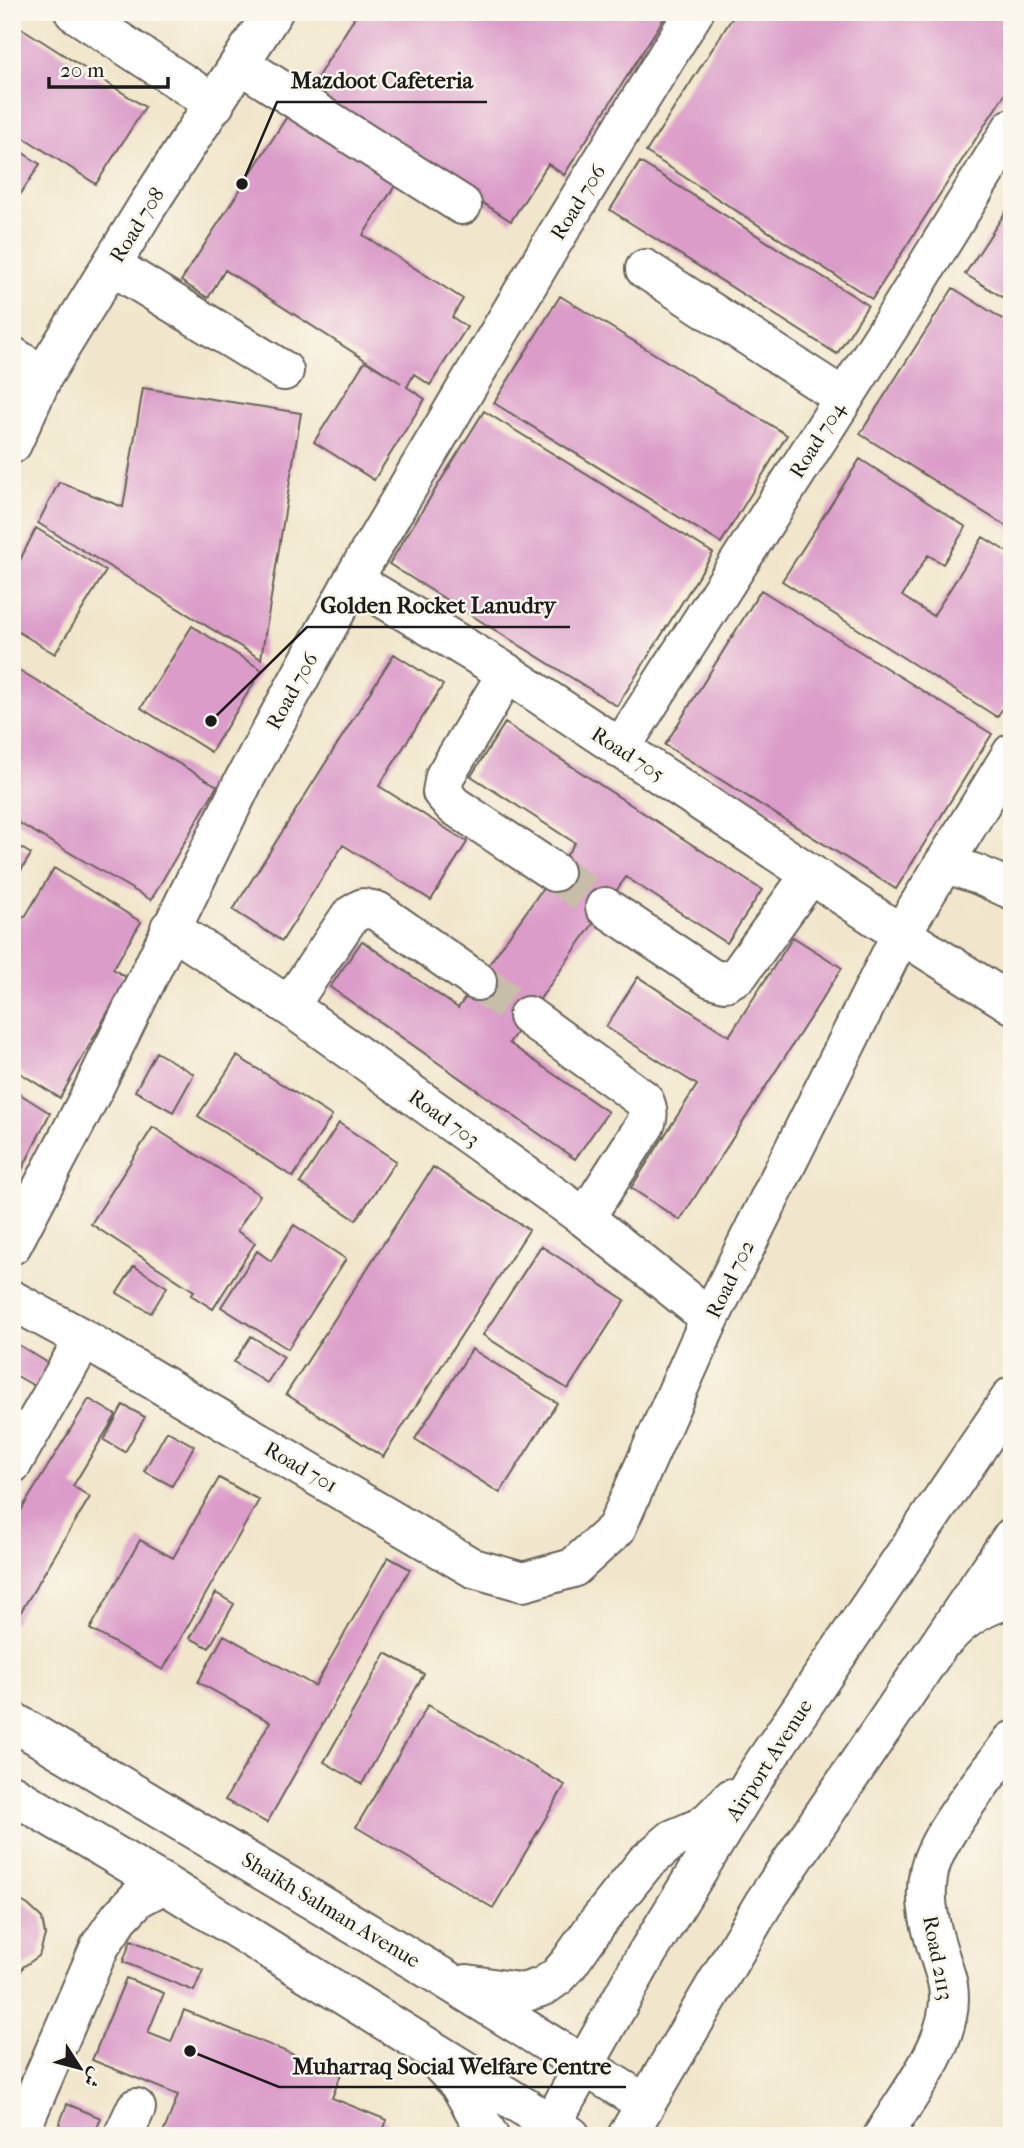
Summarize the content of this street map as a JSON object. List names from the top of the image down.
{
  "streets": {
    "street": [
      "Road 706",
      "Road 708",
      "Road 704",
      "Road 705",
      "Road 703",
      "Road 702",
      "Road 701",
      "Airport Avenue",
      "Shaikh Salman Avenue",
      "Road 2113"
    ]
  },
  "crossings": [
    ["Road 706", "Road 705"],
    ["Road 706", "Road 703"],
    ["Road 704", "Road 705"],
    ["Road 705", "Road 702"],
    ["Road 703", "Road 702"],
    ["Road 702", "Road 701"],
    ["Airport Avenue", "Shaikh Salman Avenue"]
  ],
  "places": ["Mazdoot Cafeteria", "Golden Rocket Lanudry", "Muharraq Social Welfare Centre"],
  "scale_bar": "20 m",
  "north": "bottom right"
}
